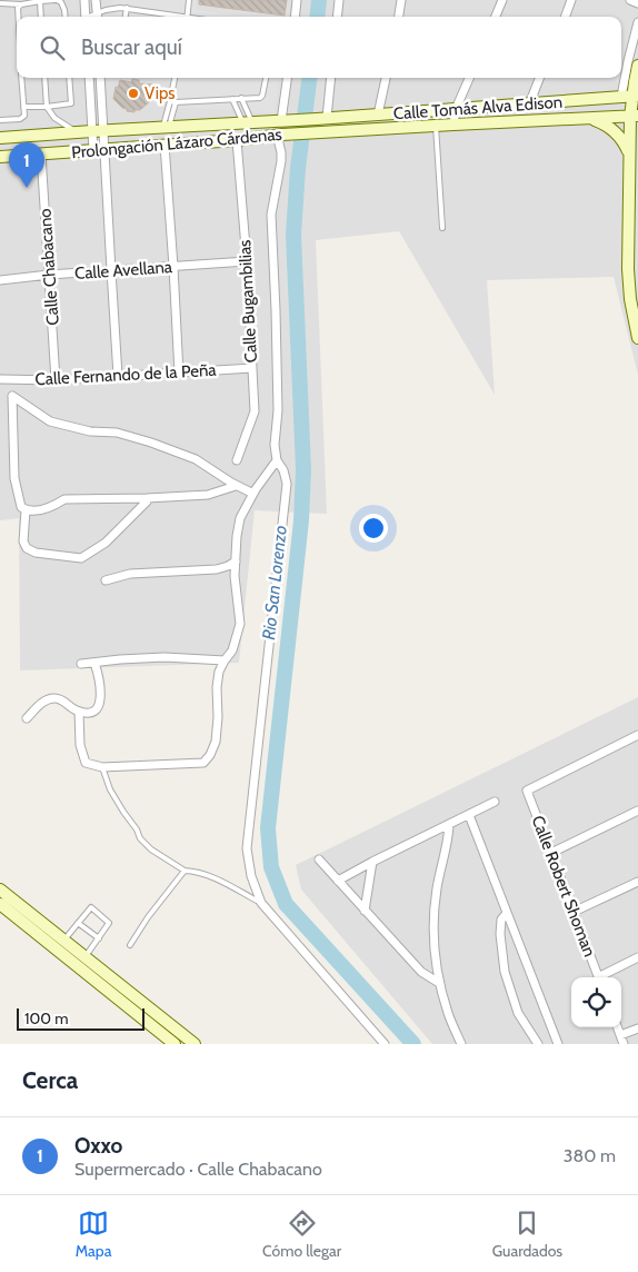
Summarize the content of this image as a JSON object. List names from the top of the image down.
{
  "streets": {
    "main road": ["Calle Tomás Alva Edison", "Prolongación Lázaro Cárdenas"],
    "street": [
      "Calle Chabacano",
      "Calle Avellana",
      "Calle Bugambilias",
      "Calle Fernando de la Peña",
      "Calle Robert Shoman"
    ]
  },
  "crossings": [
    ["Calle Tomás Alva Edison", "Prolongación Lázaro Cárdenas"],
    ["Prolongación Lázaro Cárdenas", "Calle Chabacano"],
    ["Prolongación Lázaro Cárdenas", "Calle Bugambilias"],
    ["Calle Chabacano", "Calle Avellana"],
    ["Calle Chabacano", "Calle Fernando de la Peña"],
    ["Calle Avellana", "Calle Bugambilias"],
    ["Calle Bugambilias", "Calle Fernando de la Peña"]
  ],
  "water": ["Rio San Lorenzo"],
  "places": ["Vips"],
  "scale_bar": "100 m",
  "page": {
    "search": "Buscar aquí",
    "pins": "1",
    "scale": "100 m",
    "heading": "Cerca",
    "list": [
      {
        "mark": "1",
        "name": "Oxxo",
        "note": "Supermercado · Calle Chabacano",
        "value": "380 m"
      }
    ],
    "nav": ["Mapa", "Cómo llegar", "Guardados"]
  }
}
